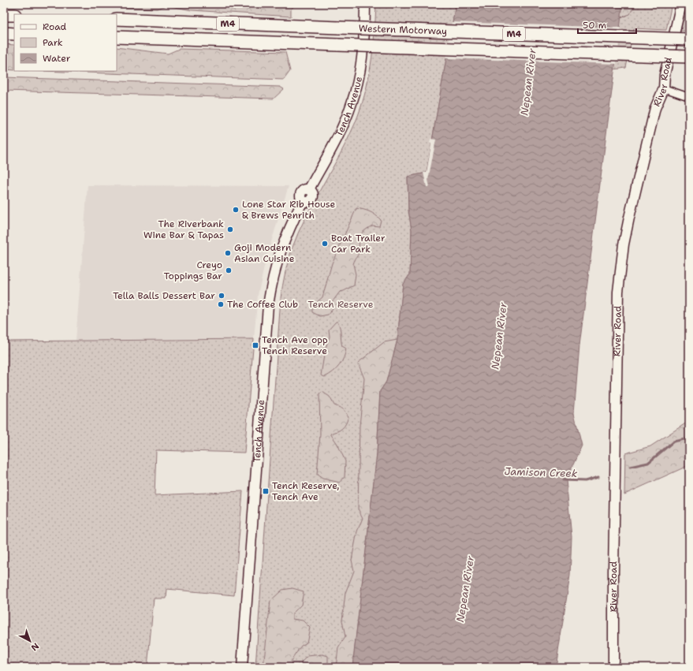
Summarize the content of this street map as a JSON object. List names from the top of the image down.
{
  "streets": {
    "highway": ["M4", "Western Motorway"],
    "street": ["River Road", "Tench Avenue"]
  },
  "water": ["Nepean River", "Jamison Creek"],
  "parks": ["Tench Reserve"],
  "places": {
    "other": [
      "Lone Star Rib House & Brews Penrith",
      "The Riverbank Wine Bar & Tapas",
      "Boat Trailer Car Park",
      "Goji Modern Asian Cuisine",
      "Creyo Toppings Bar",
      "Tella Balls Dessert Bar",
      "The Coffee Club"
    ],
    "transit": ["Tench Ave opp Tench Reserve", "Tench Reserve, Tench Ave"]
  },
  "legend": ["Road", "Park", "Water"],
  "scale_bar": "50 m",
  "north": "bottom right"
}
